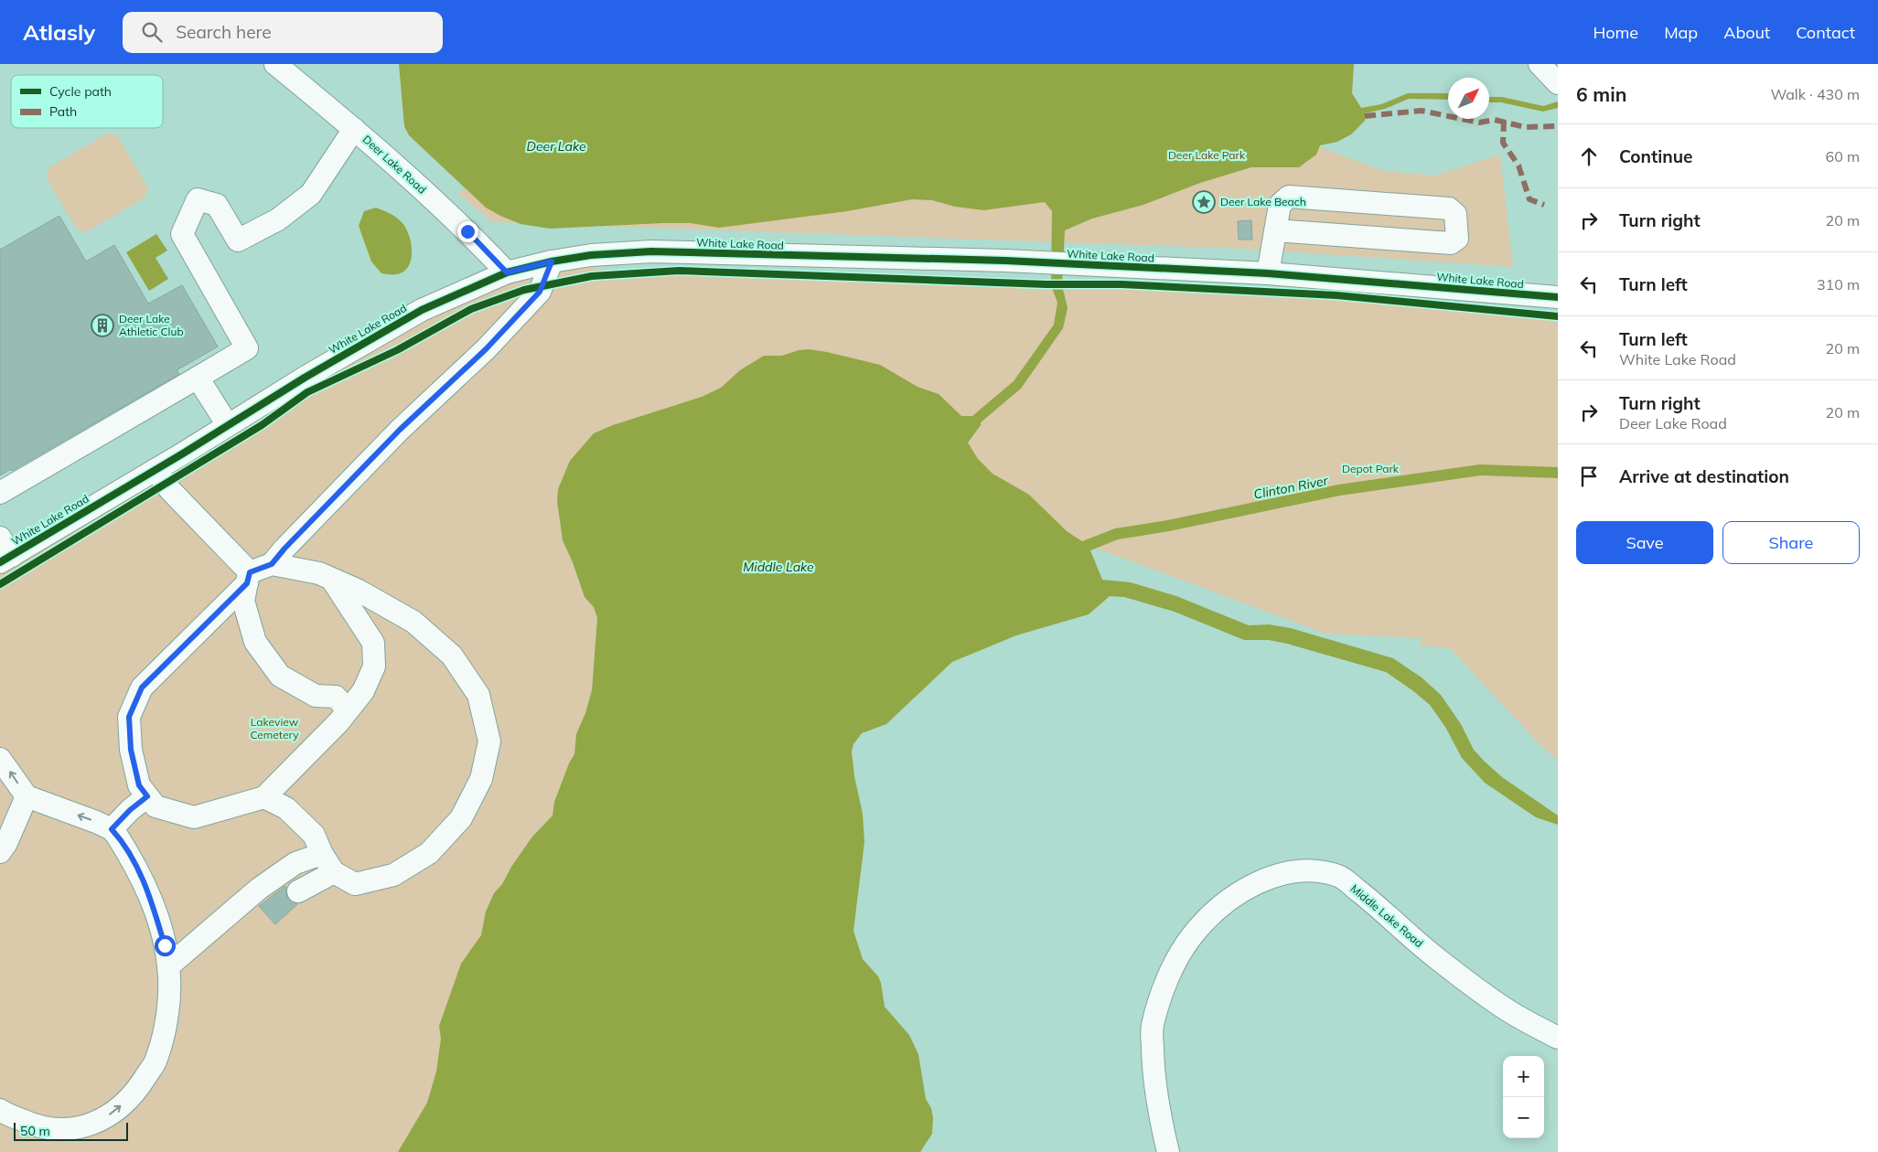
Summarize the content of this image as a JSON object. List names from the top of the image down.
{
  "streets": {
    "street": ["Deer Lake Road", "White Lake Road", "Middle Lake Road"]
  },
  "crossings": [
    ["Deer Lake Road", "White Lake Road"]
  ],
  "water": ["Deer Lake", "Clinton River", "Middle Lake"],
  "parks": ["Deer Lake Park", "Depot Park", "Lakeview Cemetery"],
  "places": {
    "place": ["Deer Lake Beach"],
    "building": ["Deer Lake Athletic Club"]
  },
  "legend": ["Cycle path", "Path"],
  "scale_bar": "50 m",
  "north": "top right",
  "page": {
    "header": "Atlasly",
    "search": "Search here",
    "nav": [
      "Home",
      "Map",
      "About",
      "Contact"
    ],
    "heading": ["6 min", "Walk · 430 m"],
    "list": [
      ["Continue", "60 m"],
      ["Turn right", "20 m"],
      ["Turn left", "310 m"],
      ["Turn left", "White Lake Road", "20 m"],
      ["Turn right", "Deer Lake Road", "20 m"],
      "Arrive at destination"
    ],
    "buttons": ["Save", "Share"],
    "map_buttons": ["+", "−"],
    "scale": "50 m"
  }
}
